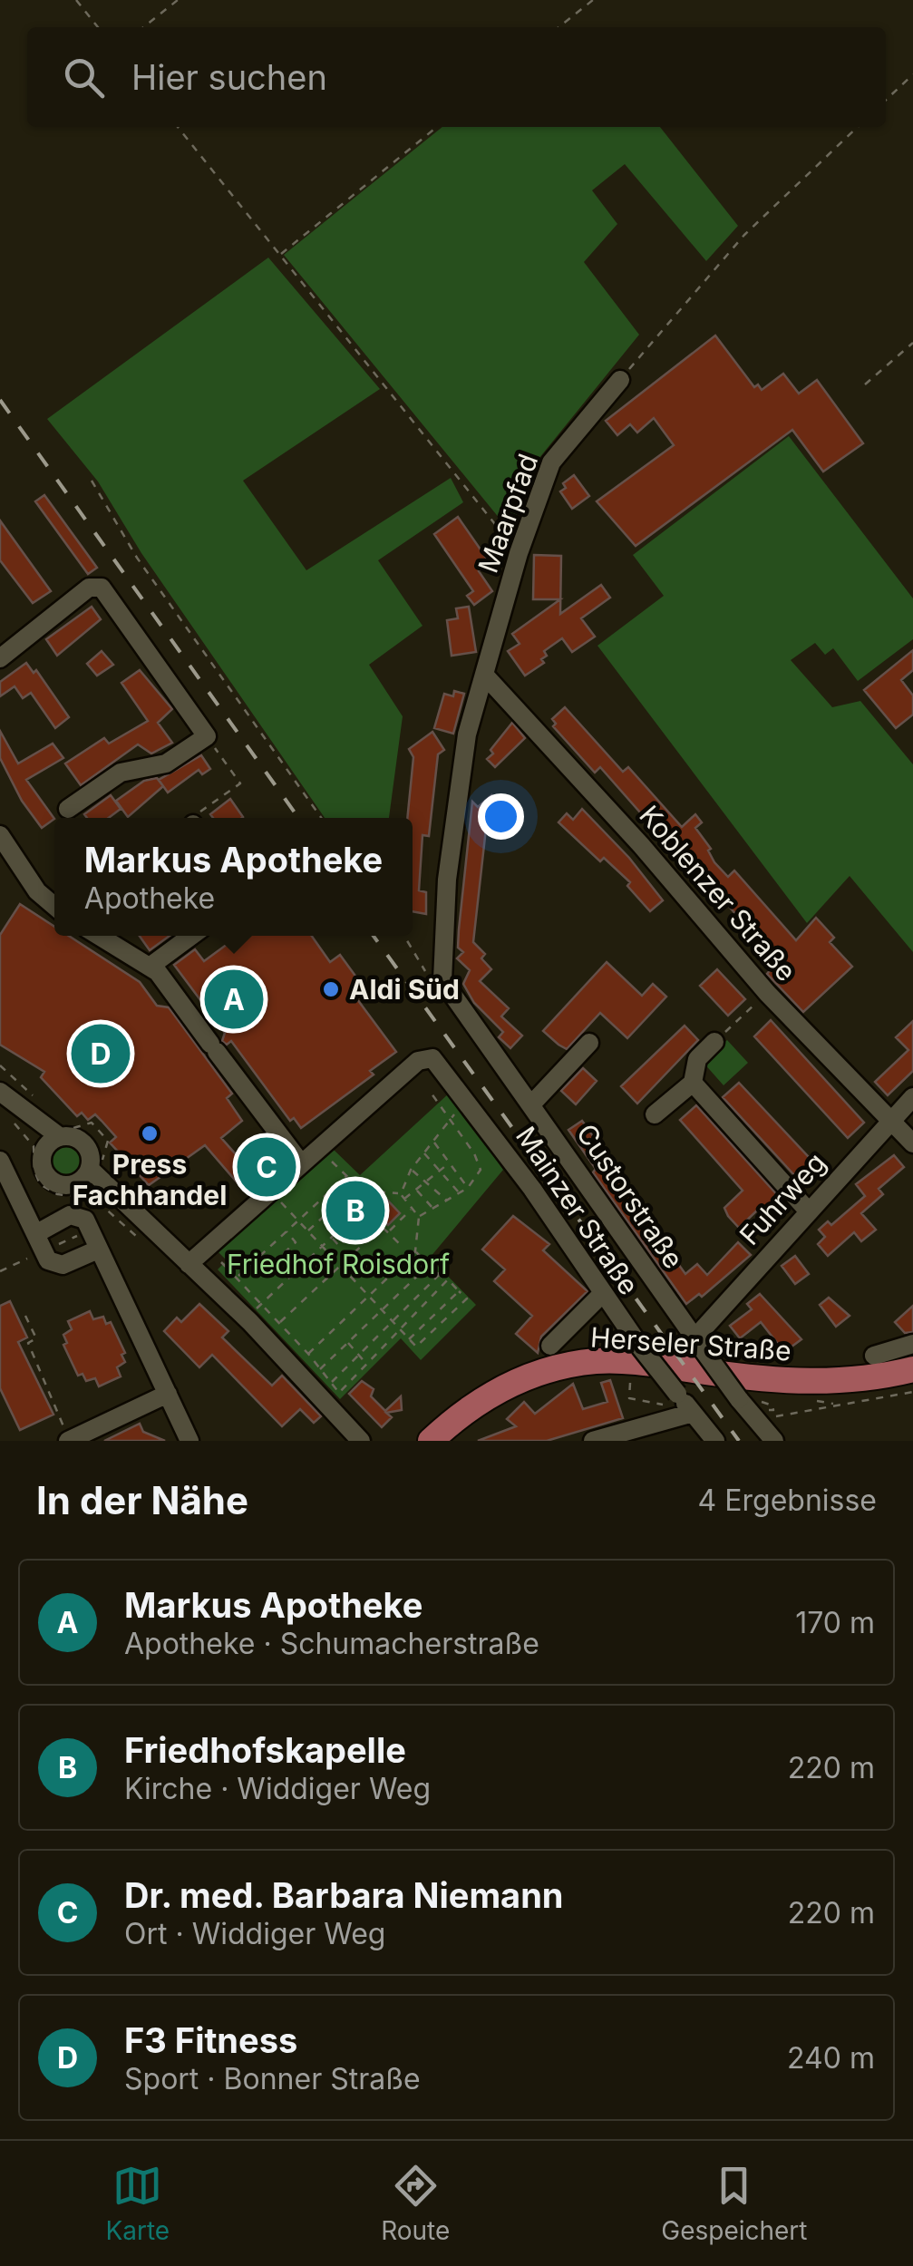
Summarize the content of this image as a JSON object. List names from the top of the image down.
{
  "streets": {
    "main road": ["Herseler Straße"],
    "street": [
      "Maarpfad",
      "Koblenzer Straße",
      "Custorstraße",
      "Fuhrweg",
      "Mainzer Straße"
    ]
  },
  "crossings": [
    ["Maarpfad", "Koblenzer Straße"],
    ["Maarpfad", "Custorstraße"],
    ["Koblenzer Straße", "Fuhrweg"],
    ["Custorstraße", "Fuhrweg"]
  ],
  "parks": ["Friedhof Roisdorf"],
  "places": ["Aldi Süd", "Press Fachhandel"],
  "page": {
    "search": "Hier suchen",
    "popup": ["Markus Apotheke", "Apotheke"],
    "pins": [
      "A",
      "D",
      "C",
      "B"
    ],
    "heading": ["In der Nähe", "4 Ergebnisse"],
    "list": [
      {
        "mark": "A",
        "name": "Markus Apotheke",
        "note": "Apotheke · Schumacherstraße",
        "value": "170 m"
      },
      {
        "mark": "B",
        "name": "Friedhofskapelle",
        "note": "Kirche · Widdiger Weg",
        "value": "220 m"
      },
      {
        "mark": "C",
        "name": "Dr. med. Barbara Niemann",
        "note": "Ort · Widdiger Weg",
        "value": "220 m"
      },
      {
        "mark": "D",
        "name": "F3 Fitness",
        "note": "Sport · Bonner Straße",
        "value": "240 m"
      }
    ],
    "nav": ["Karte", "Route", "Gespeichert"]
  }
}
